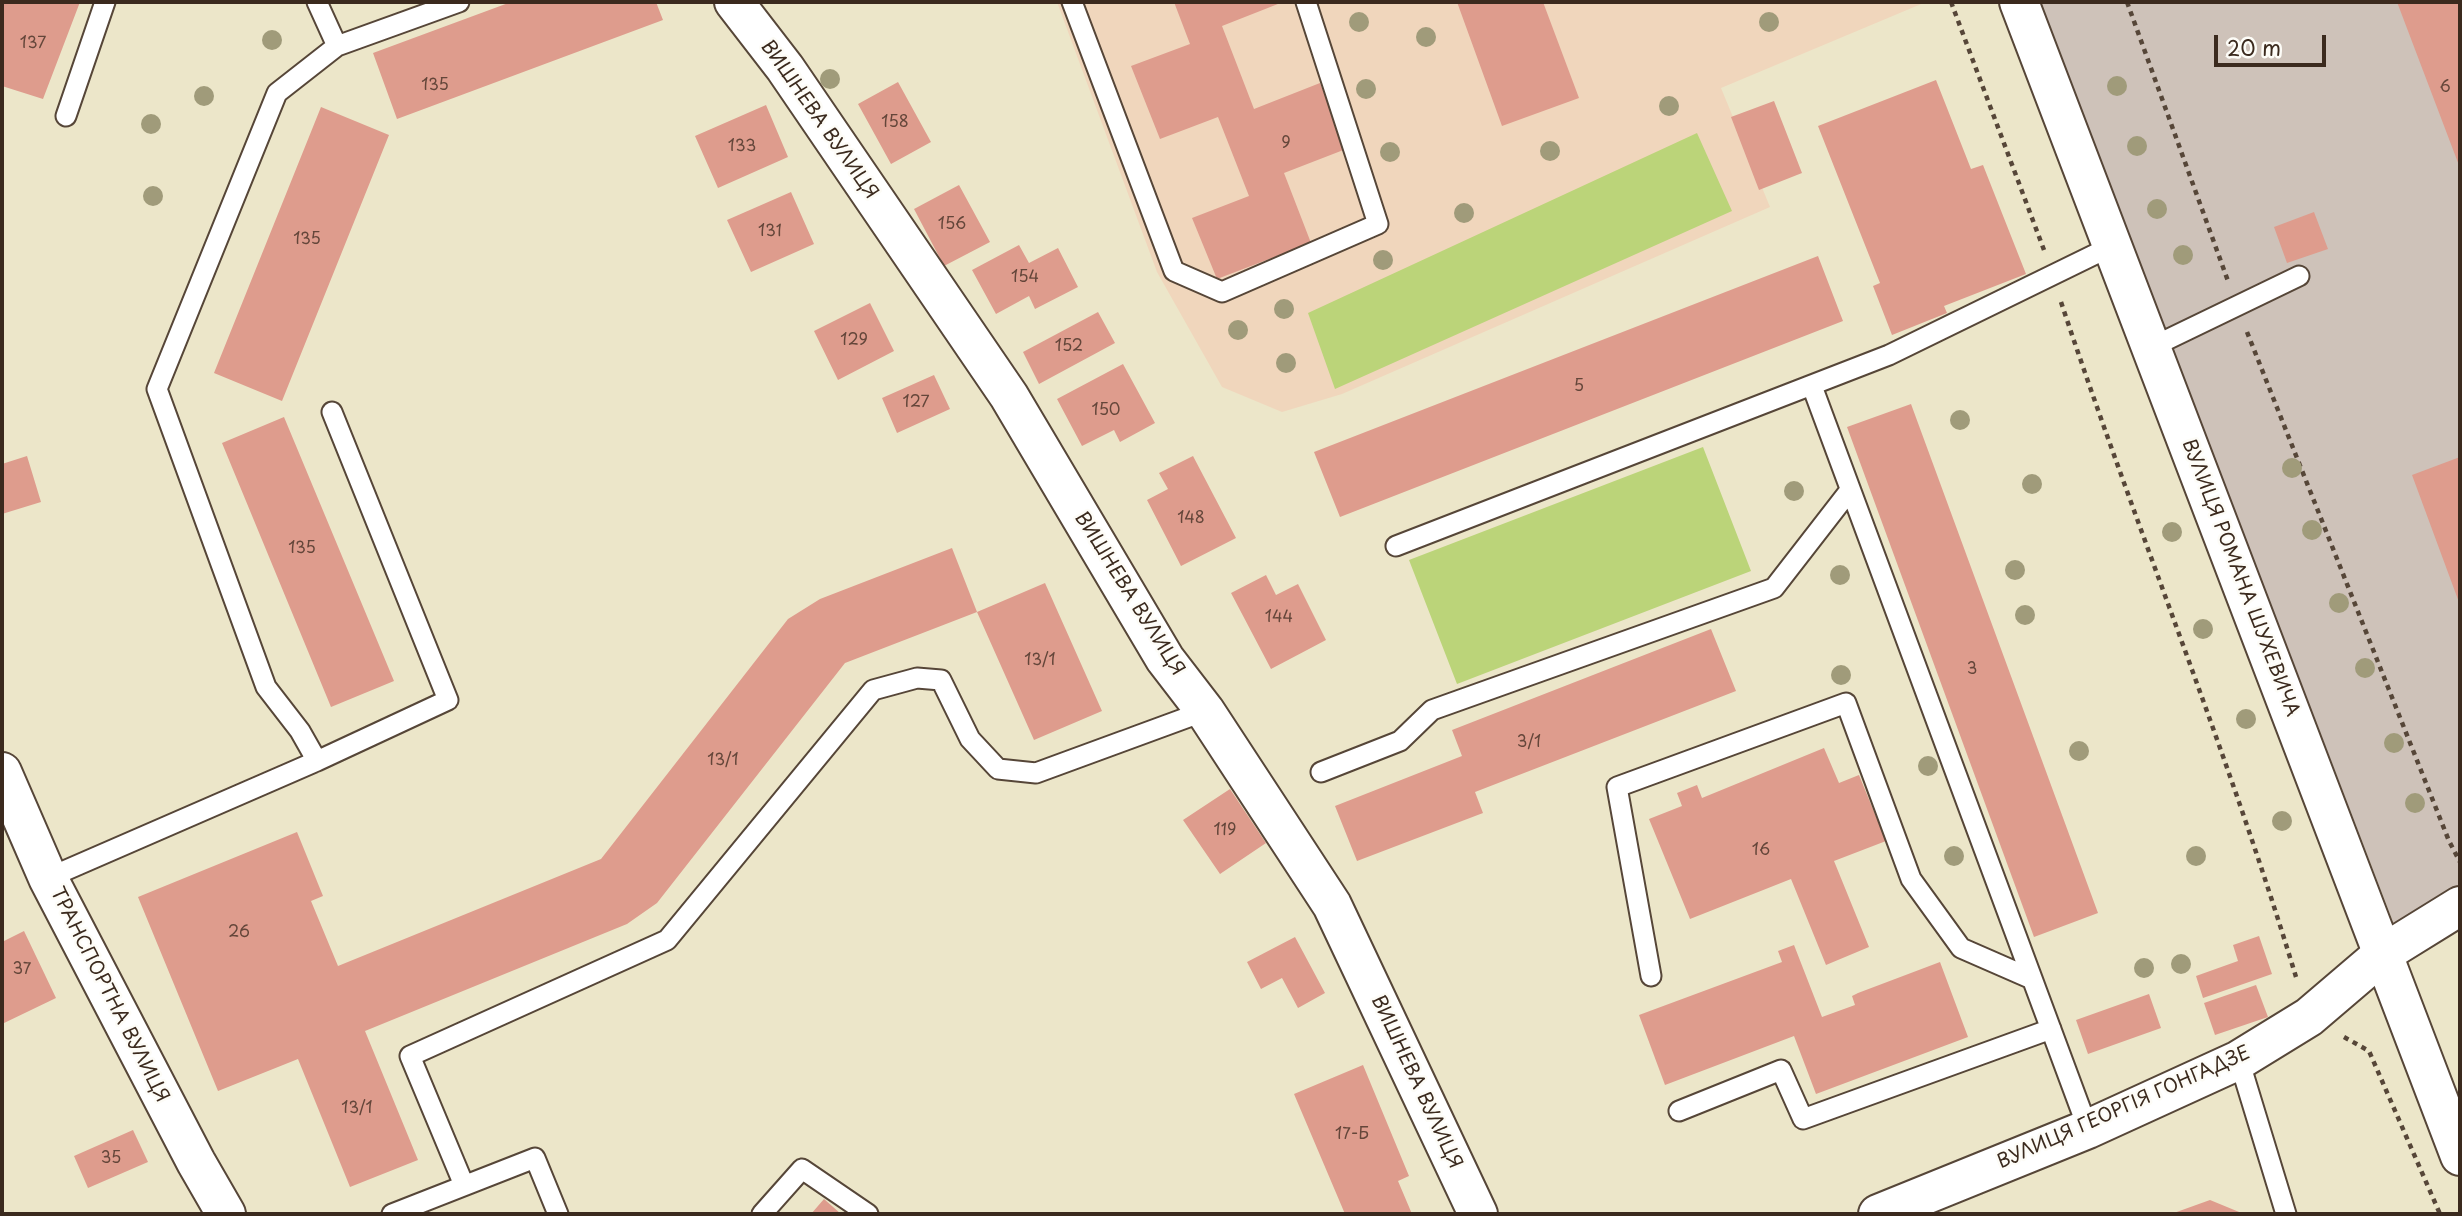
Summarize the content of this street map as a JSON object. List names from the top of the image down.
{
  "streets": {
    "street": [
      "ВИШНЕВА ВУЛИЦЯ",
      "ВУЛИЦЯ РОМАНА ШУХЕВИЧА",
      "ТРАНСПОРТНА ВУЛИЦЯ",
      "ВУЛИЦЯ ГЕОРГІЯ ГОНГАДЗЕ"
    ]
  },
  "crossings": [
    ["ВУЛИЦЯ РОМАНА ШУХЕВИЧА", "ВУЛИЦЯ ГЕОРГІЯ ГОНГАДЗЕ"]
  ],
  "house_numbers": [
    "137",
    "135",
    "6",
    "158",
    "9",
    "133",
    "156",
    "131",
    "135",
    "154",
    "129",
    "152",
    "5",
    "127",
    "150",
    "148",
    "135",
    "144",
    "13/1",
    "3",
    "3/1",
    "13/1",
    "119",
    "16",
    "26",
    "37",
    "13/1",
    "17-Б",
    "35"
  ],
  "scale_bar": "20 m"
}
